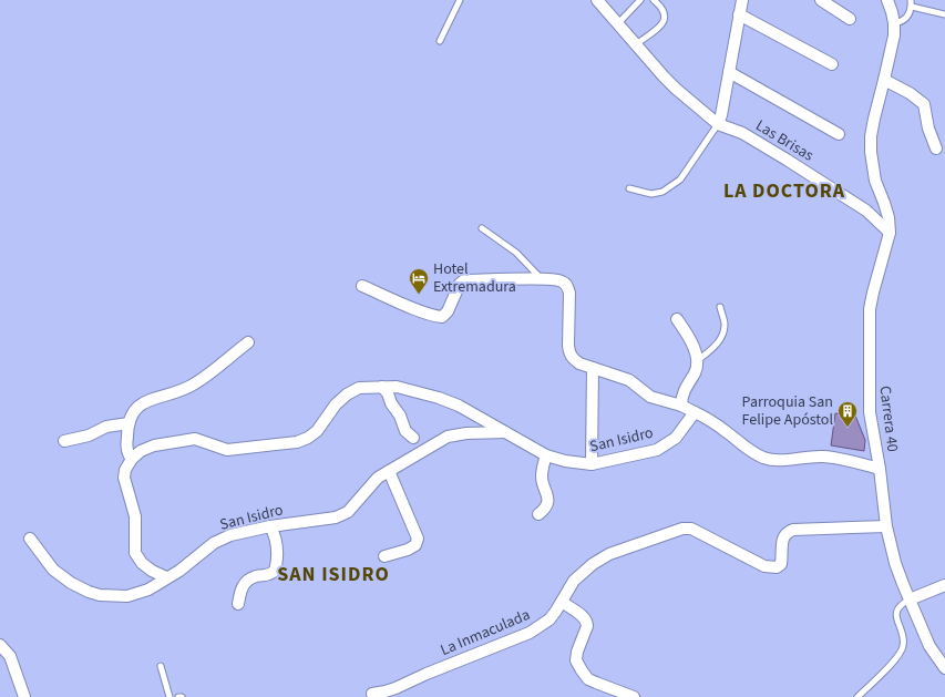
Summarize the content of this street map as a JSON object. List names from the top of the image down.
{
  "streets": {
    "street": [
      "Las Brisas",
      "Carrera 40",
      "San Isidro",
      "La Inmaculada"
    ]
  },
  "crossings": [
    ["Las Brisas", "Carrera 40"],
    ["Carrera 40", "La Inmaculada"]
  ],
  "districts": ["LA DOCTORA", "SAN ISIDRO"],
  "places": {
    "hotel": ["Hotel Extremadura"],
    "building": ["Parroquia San Felipe Apóstol"]
  }
}
